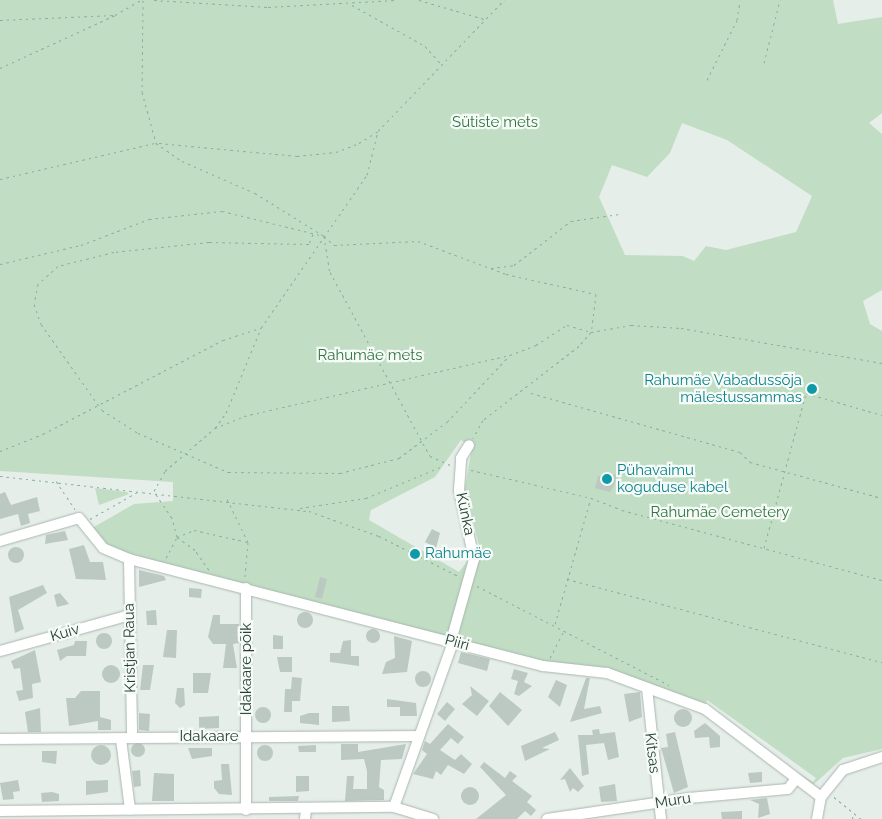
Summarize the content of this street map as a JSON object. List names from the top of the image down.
{
  "streets": {
    "street": [
      "Künka",
      "Kuiv",
      "Piiri",
      "Kristjan Raua",
      "Idakaare põik",
      "Idakaare",
      "Kitsas",
      "Muru"
    ]
  },
  "crossings": [
    ["Künka", "Piiri"],
    ["Künka", "Idakaare"],
    ["Kuiv", "Kristjan Raua"],
    ["Piiri", "Kristjan Raua"],
    ["Piiri", "Idakaare põik"],
    ["Piiri", "Kitsas"],
    ["Piiri", "Muru"],
    ["Kristjan Raua", "Idakaare"],
    ["Idakaare põik", "Idakaare"],
    ["Kitsas", "Muru"]
  ],
  "parks": ["Sütiste mets", "Rahumäe mets", "Rahumäe Cemetery"],
  "places": ["Rahumäe Vabadussõja mälestussammas", "Pühavaimu koguduse kabel", "Rahumäe"]
}
